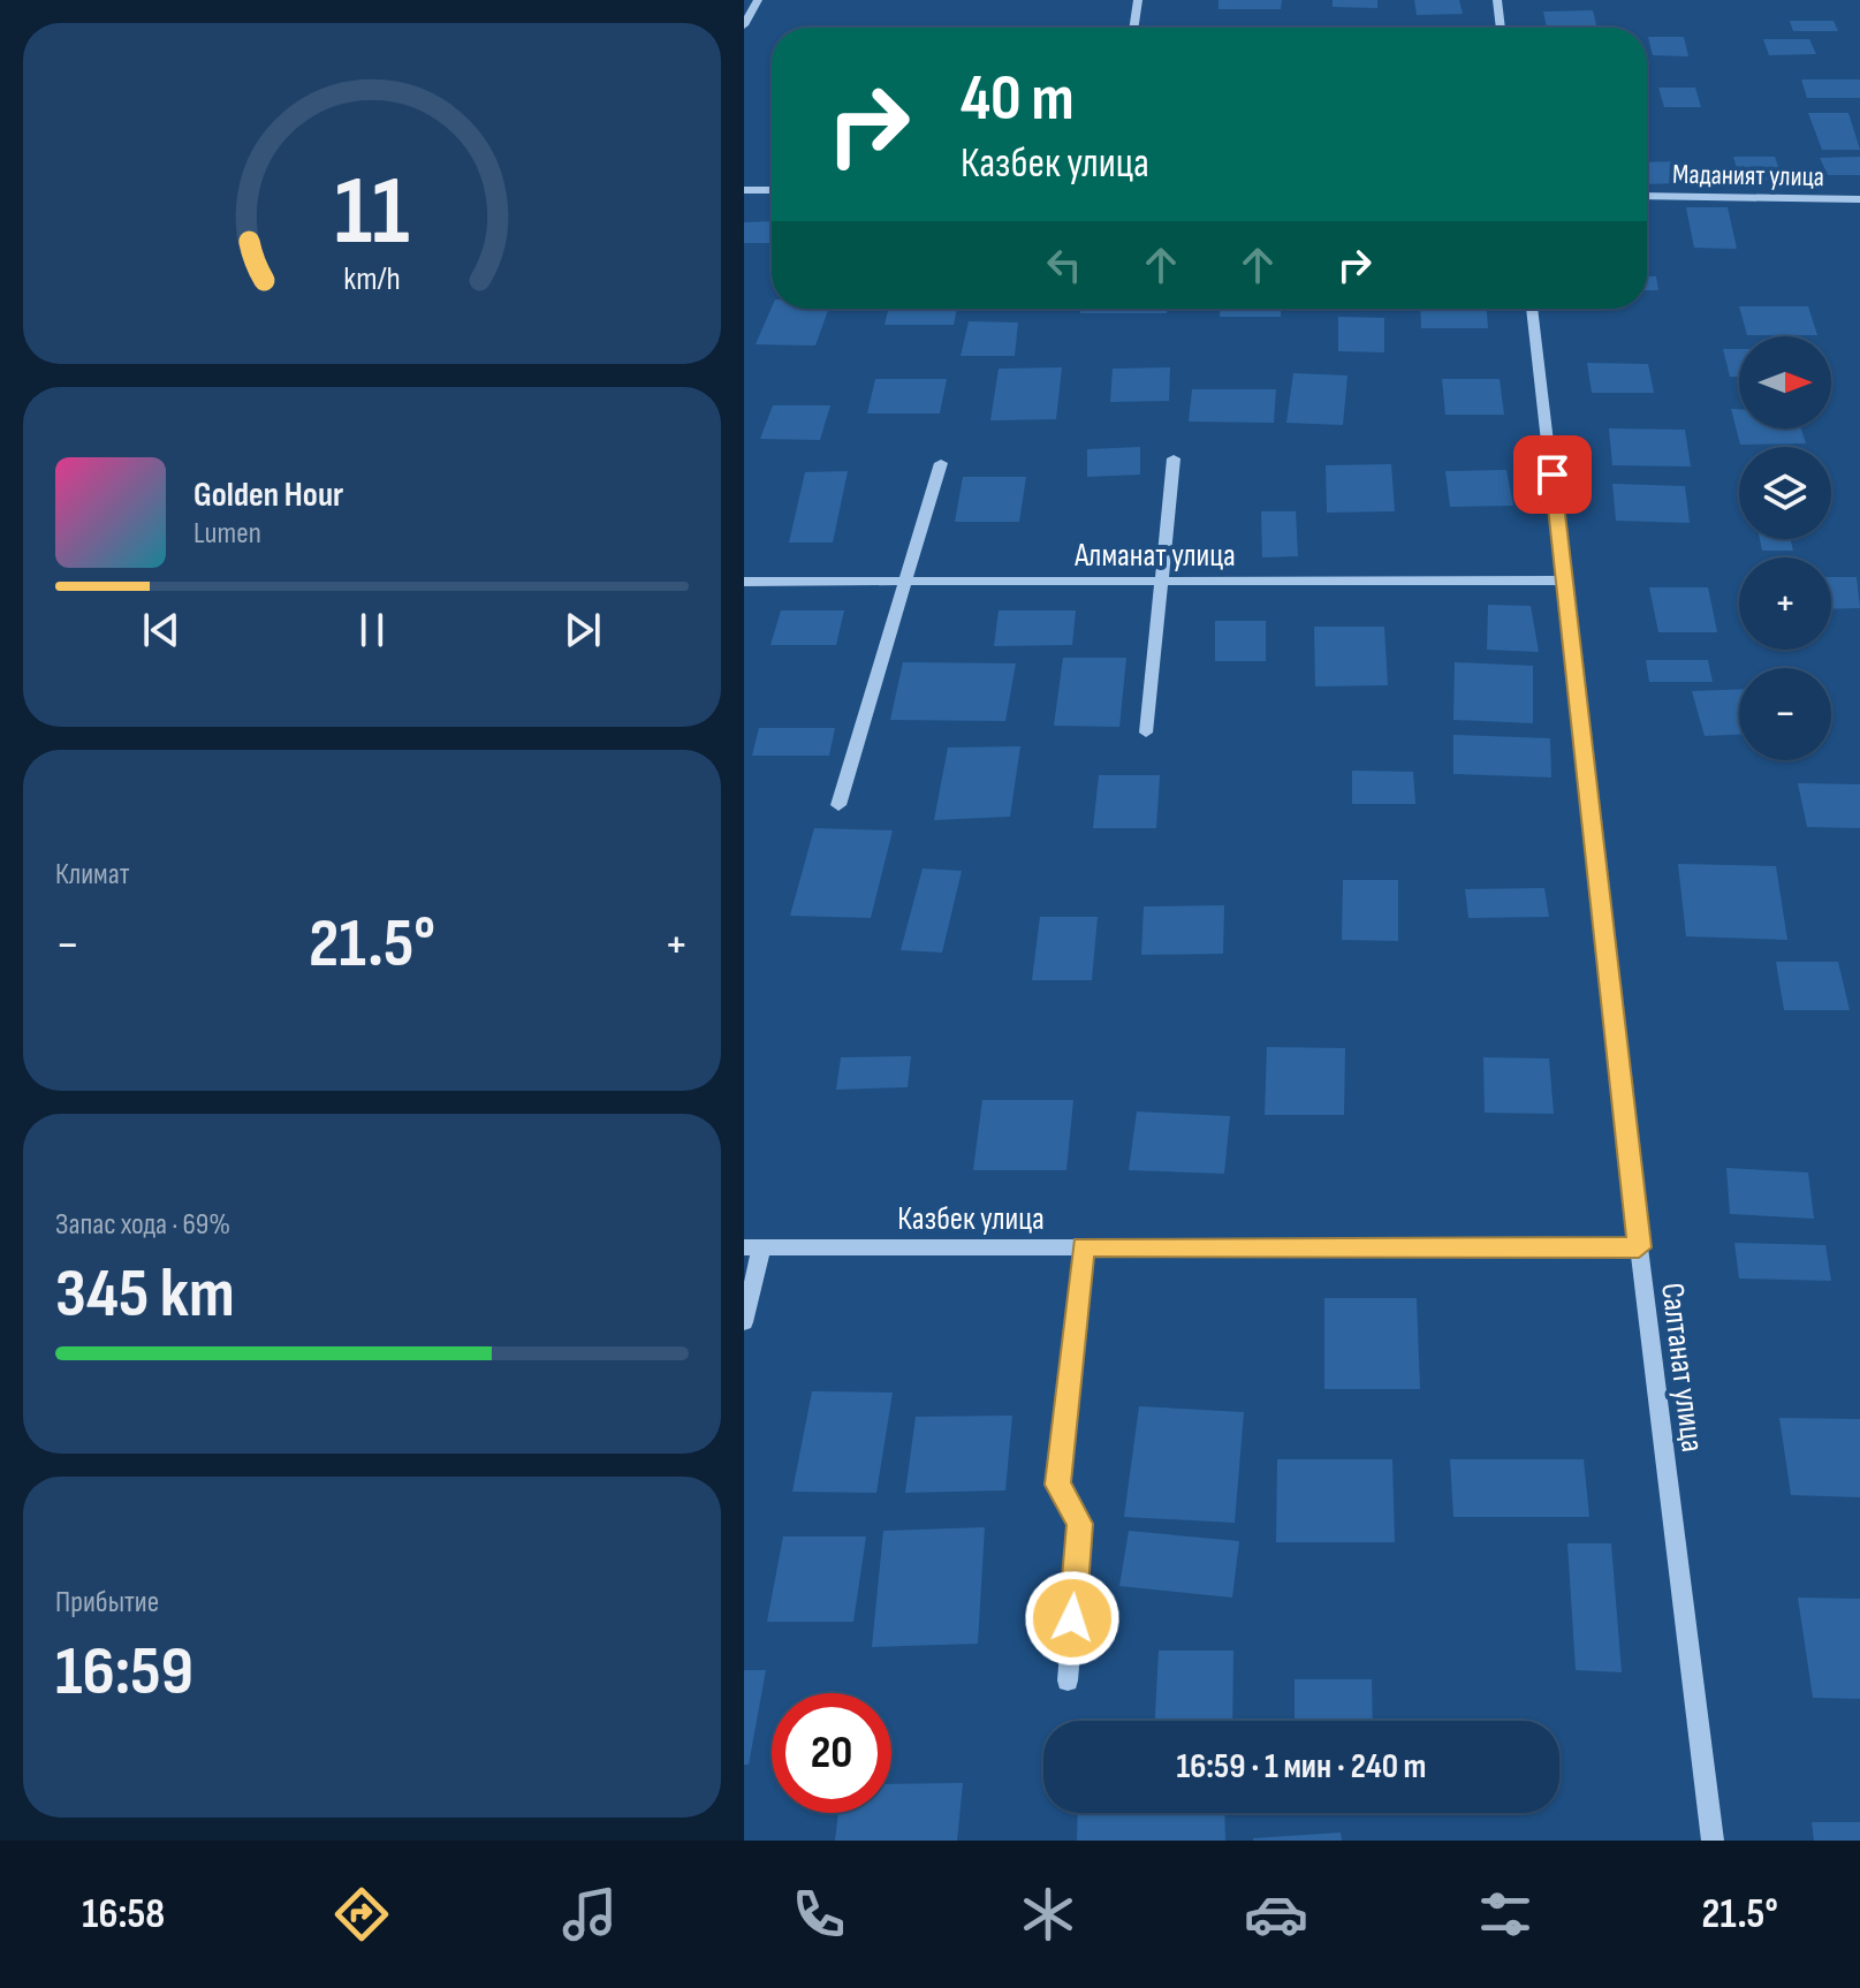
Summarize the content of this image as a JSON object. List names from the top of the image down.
{
  "streets": {
    "street": [
      "Маданият улица",
      "Алманат улица",
      "Казбек улица",
      "Салтанат улица"
    ]
  },
  "crossings": [
    ["Алманат улица", "Салтанат улица"],
    ["Казбек улица", "Салтанат улица"]
  ],
  "north": "right",
  "page": {
    "turn": ["40 m", "Казбек улица"],
    "map_buttons": ["+", "−"],
    "song": ["Golden Hour", "Lumen"],
    "tile": [
      "Климат",
      ["Запас хода · 69%", "345 km"],
      ["Прибытие", "16:59"]
    ],
    "heat": ["−", "21.5°", "+"],
    "limit": "20",
    "trip": "16:59 · 1 мин · 240 m",
    "tabs": ["16:58", "21.5°"],
    "gauge": ["11", "km/h"]
  }
}
